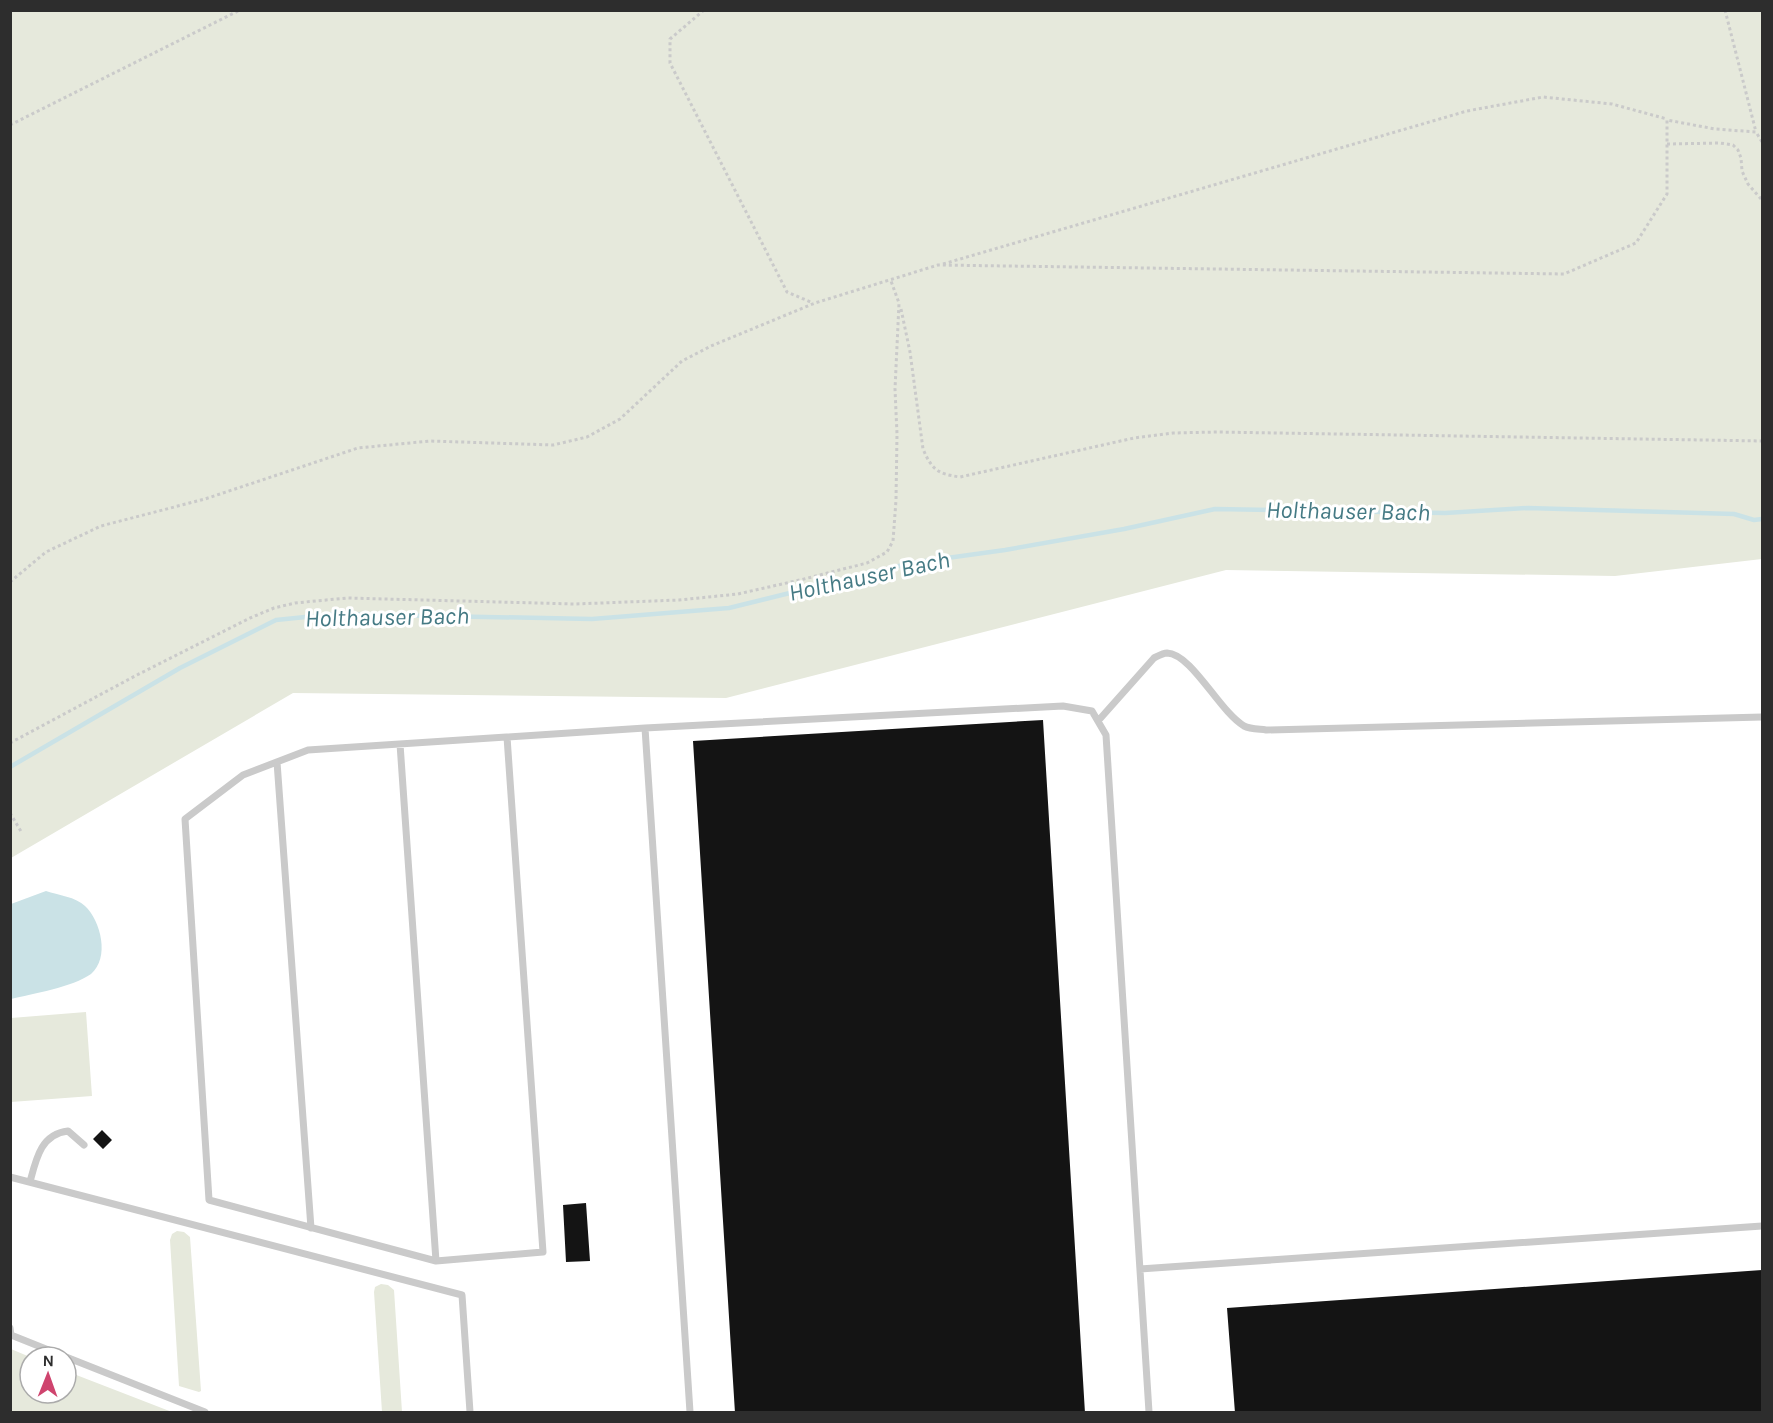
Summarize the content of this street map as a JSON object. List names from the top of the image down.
{
  "water": ["Holthauser Bach"],
  "north": "top"
}
